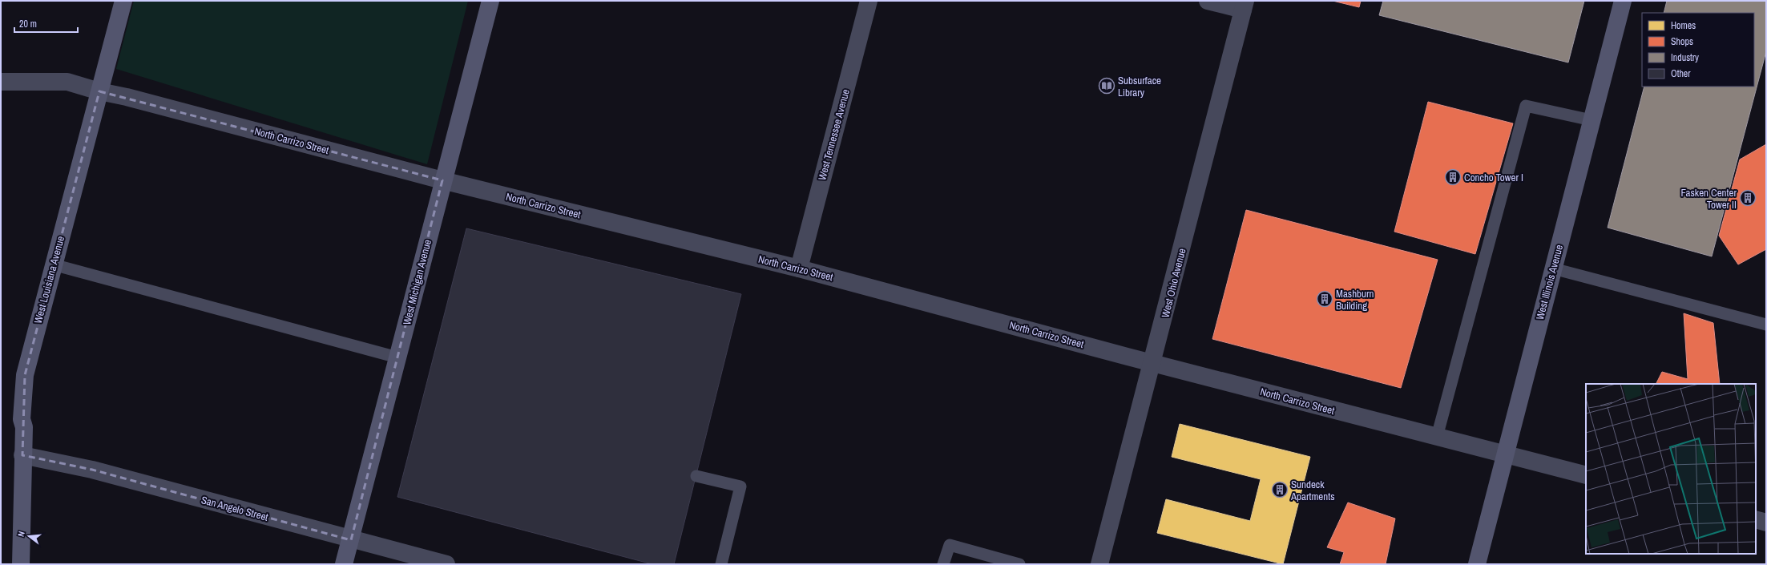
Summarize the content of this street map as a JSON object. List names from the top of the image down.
{
  "streets": {
    "street": [
      "West Tennessee Avenue",
      "North Carrizo Street",
      "West Louisiana Avenue",
      "West Michigan Avenue",
      "West Illinois Avenue",
      "West Ohio Avenue",
      "San Angelo Street"
    ]
  },
  "crossings": [
    ["West Tennessee Avenue", "North Carrizo Street"],
    ["North Carrizo Street", "West Louisiana Avenue"],
    ["North Carrizo Street", "West Michigan Avenue"],
    ["North Carrizo Street", "West Illinois Avenue"],
    ["North Carrizo Street", "West Ohio Avenue"],
    ["West Louisiana Avenue", "San Angelo Street"],
    ["West Michigan Avenue", "San Angelo Street"]
  ],
  "places": {
    "library": ["Subsurface Library"],
    "building": [
      "Concho Tower I",
      "Fasken Center Tower II",
      "Mashburn Building",
      "Sundeck Apartments"
    ]
  },
  "legend": [
    "Homes",
    "Shops",
    "Industry",
    "Other"
  ],
  "scale_bar": "20 m",
  "north": "left"
}
